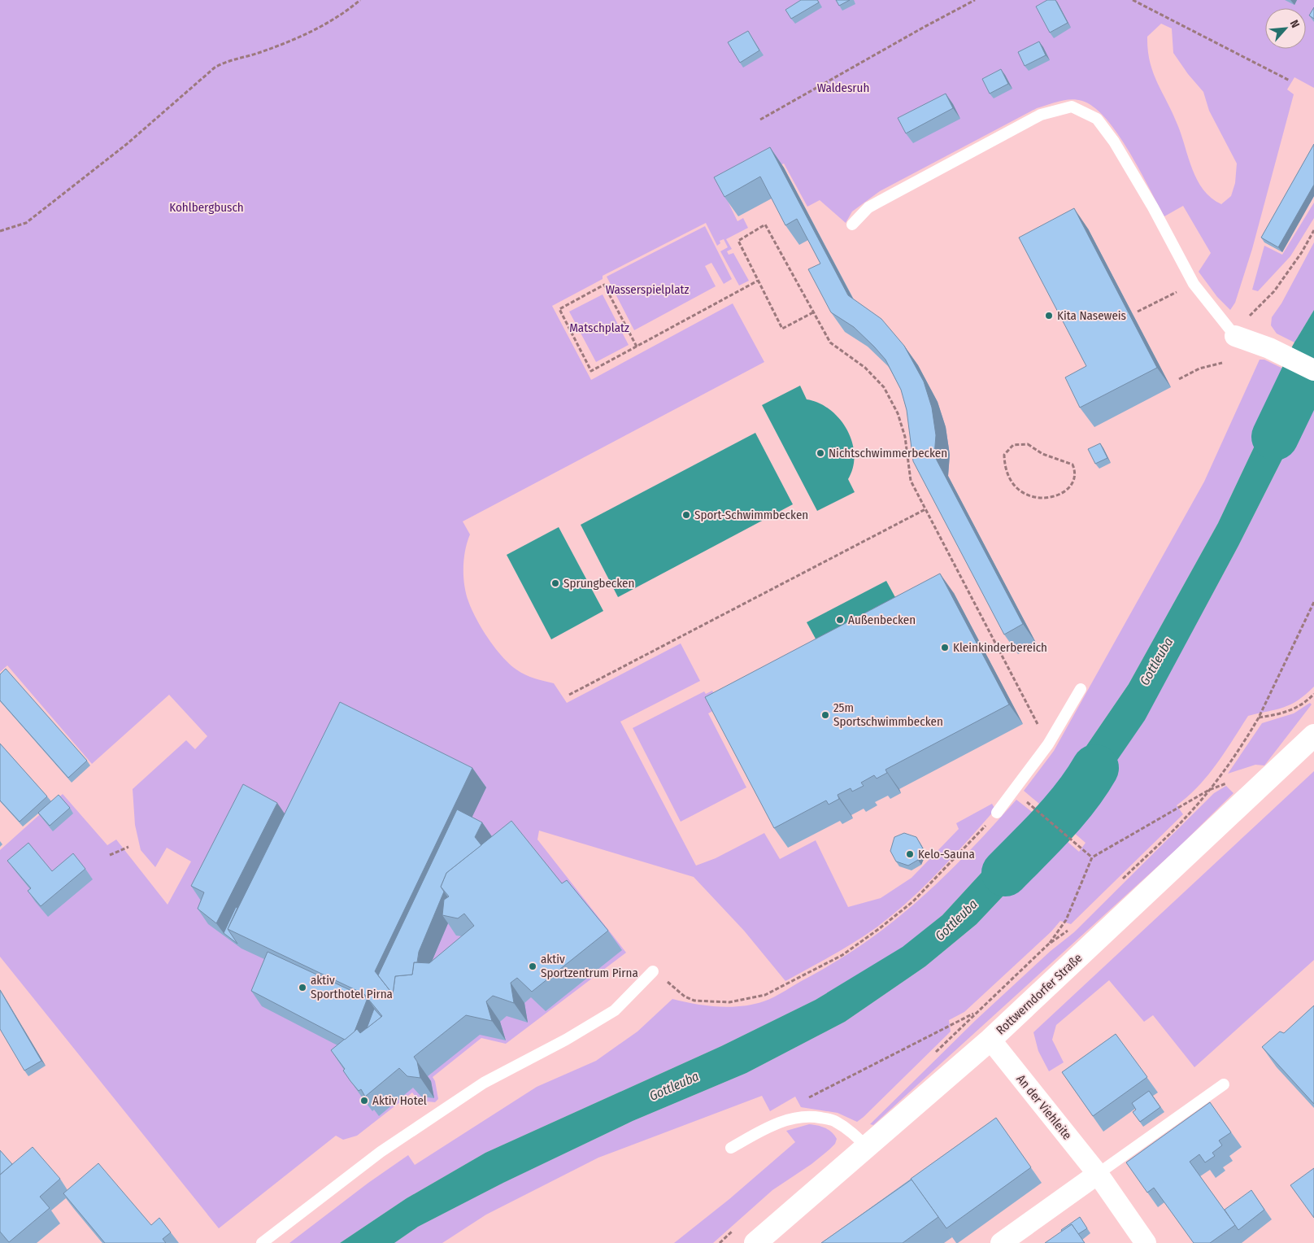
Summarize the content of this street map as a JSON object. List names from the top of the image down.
{
  "streets": {
    "main road": ["Rottwerndorfer Straße"],
    "street": ["An der Viehleite"]
  },
  "crossings": [
    ["Rottwerndorfer Straße", "An der Viehleite"]
  ],
  "water": ["Gottleuba"],
  "parks": [
    "Waldesruh",
    "Kohlbergbusch",
    "Wasserspielplatz",
    "Matschplatz"
  ],
  "places": [
    "Kita Naseweis",
    "Nichtschwimmerbecken",
    "Sport-Schwimmbecken",
    "Sprungbecken",
    "Außenbecken",
    "Kleinkinderbereich",
    "25m Sportschwimmbecken",
    "Kelo-Sauna",
    "aktiv Sportzentrum Pirna",
    "aktiv Sporthotel Pirna",
    "Aktiv Hotel"
  ],
  "north": "top right"
}
